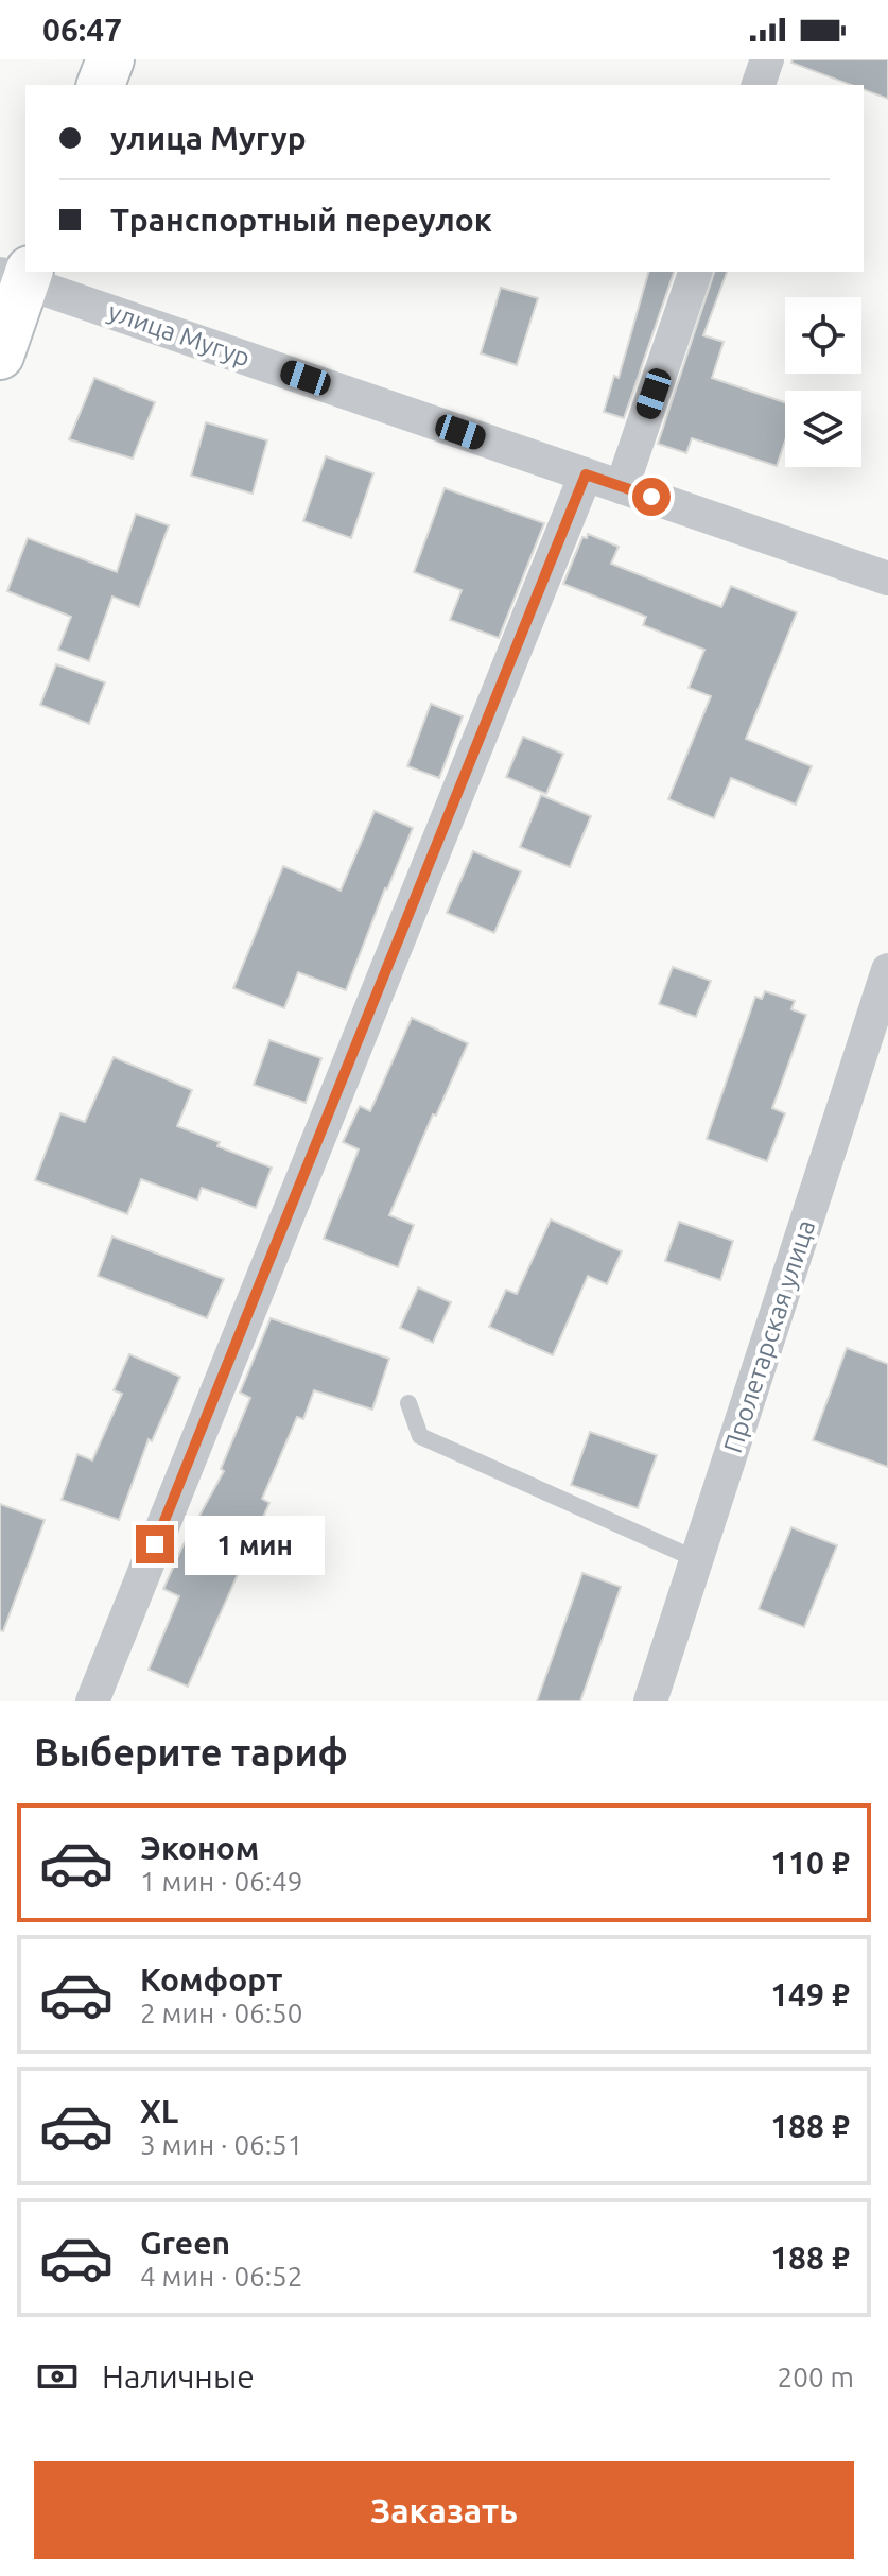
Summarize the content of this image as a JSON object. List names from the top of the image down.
{
  "streets": {
    "street": ["улица Мугур", "Пролетарская улица"]
  },
  "page": {
    "status": "06:47",
    "banner": ["улица Мугур", "Транспортный переулок"],
    "bubble": "1 мин",
    "heading": "Выберите тариф",
    "list": [
      {
        "name": "Эконом",
        "note": "1 мин · 06:49",
        "value": "110 ₽"
      },
      {
        "name": "Комфорт",
        "note": "2 мин · 06:50",
        "value": "149 ₽"
      },
      {
        "name": "XL",
        "note": "3 мин · 06:51",
        "value": "188 ₽"
      },
      {
        "name": "Green",
        "note": "4 мин · 06:52",
        "value": "188 ₽"
      }
    ],
    "pay": ["Наличные", "200 m"],
    "buttons": "Заказать"
  }
}
